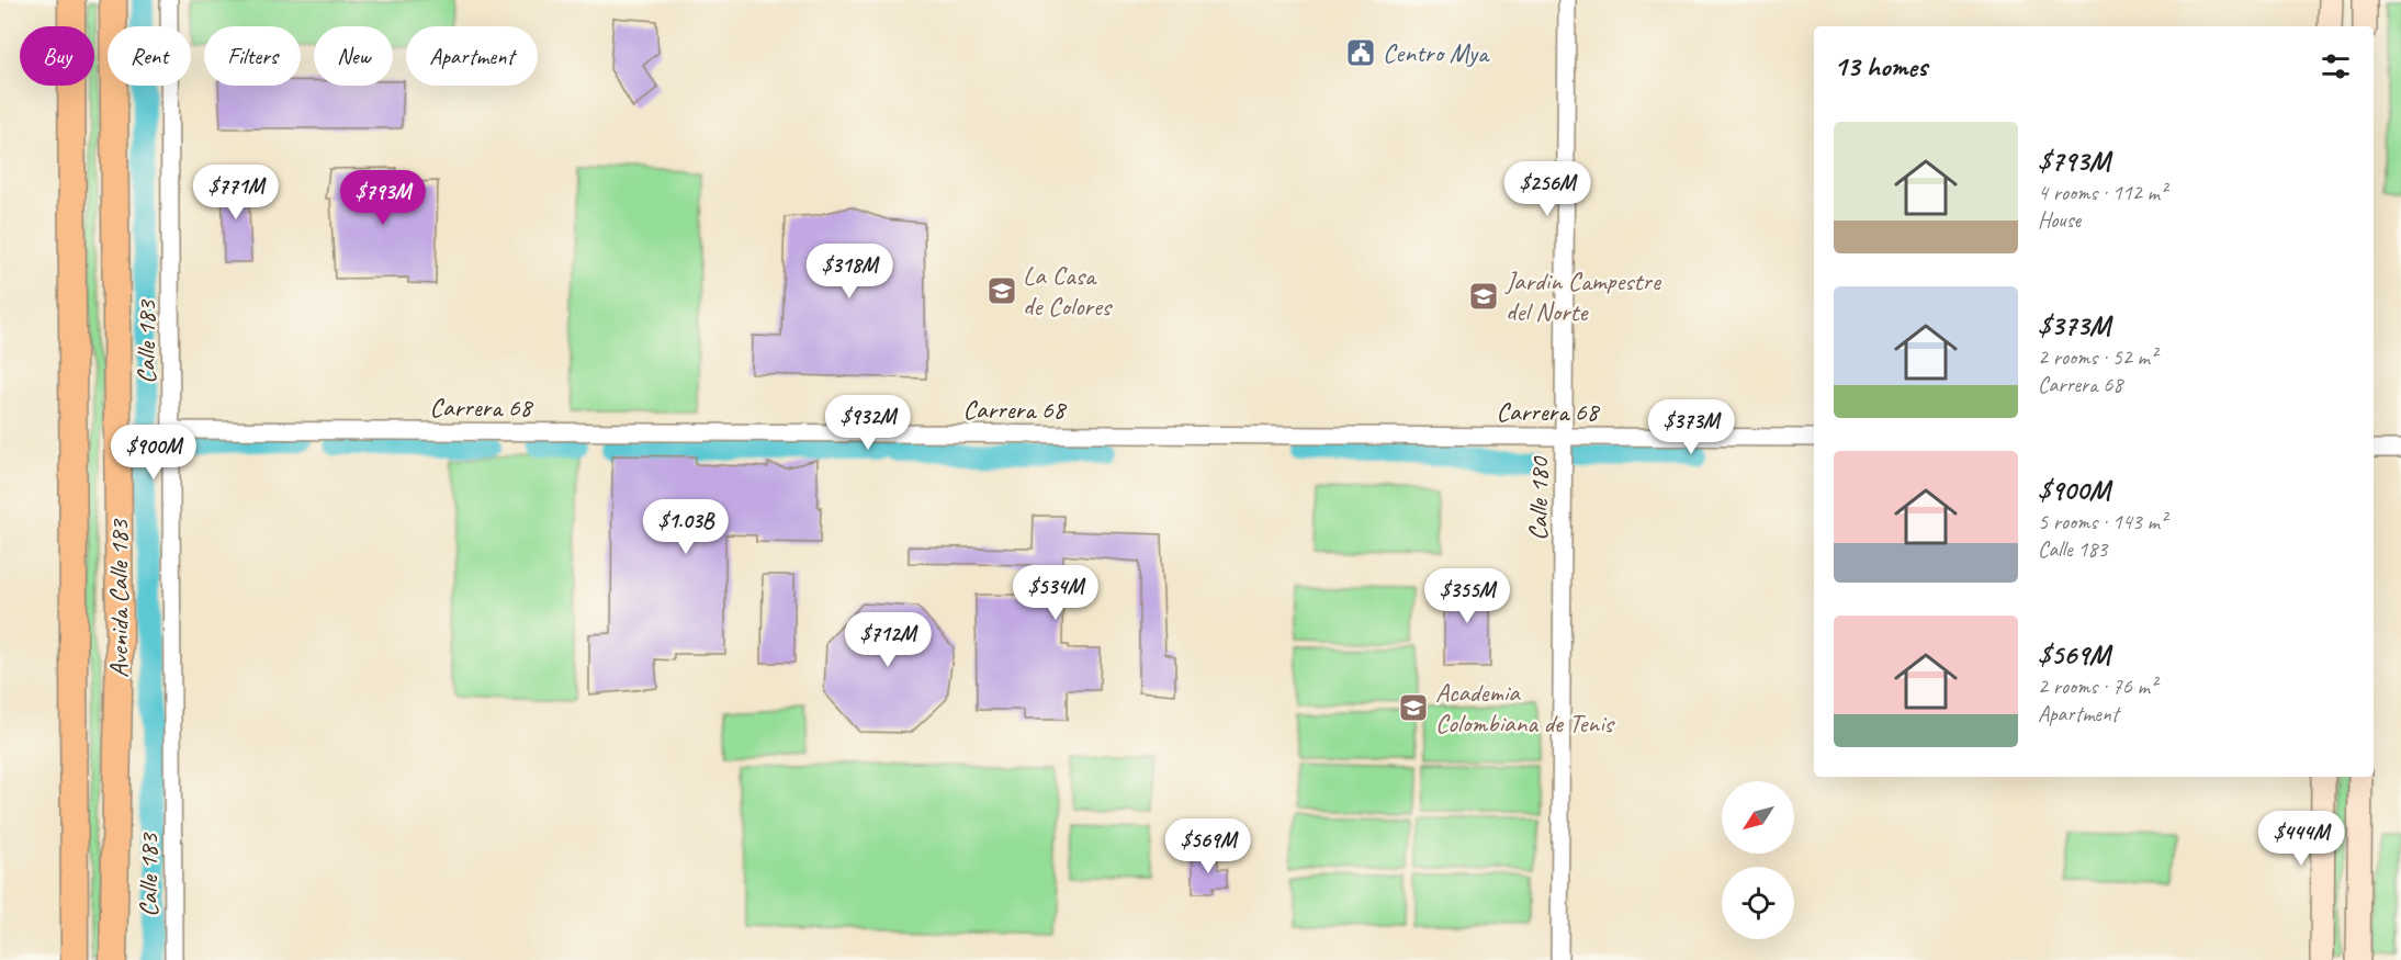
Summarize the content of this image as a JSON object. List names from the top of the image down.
{
  "streets": {
    "main road": ["Avenida Calle 183"],
    "street": ["Calle 183", "Carrera 68", "Calle 180"]
  },
  "crossings": [
    ["Calle 183", "Carrera 68"],
    ["Carrera 68", "Calle 180"]
  ],
  "places": {
    "public building": ["Centro Mya"],
    "school or university": ["La Casa de Colores", "Jardin Campestre del Norte", "Academia Colombiana de Tenis"]
  },
  "north": "bottom left",
  "page": {
    "chip": [
      "Buy",
      "Rent",
      "Filters",
      "New",
      "Apartment"
    ],
    "heading": "13 homes",
    "list": [
      {
        "name": "$793M",
        "note": "4 rooms · 112 m² · House"
      },
      {
        "name": "$373M",
        "note": "2 rooms · 52 m² · Carrera 68"
      },
      {
        "name": "$900M",
        "note": "5 rooms · 143 m² · Calle 183"
      },
      {
        "name": "$569M",
        "note": "2 rooms · 76 m² · Apartment"
      }
    ],
    "price": [
      "$256M",
      "$771M",
      "$793M",
      "$318M",
      "$932M",
      "$373M",
      "$900M",
      "$1.03B",
      "$534M",
      "$355M",
      "$712M",
      "$444M",
      "$569M"
    ]
  }
}
